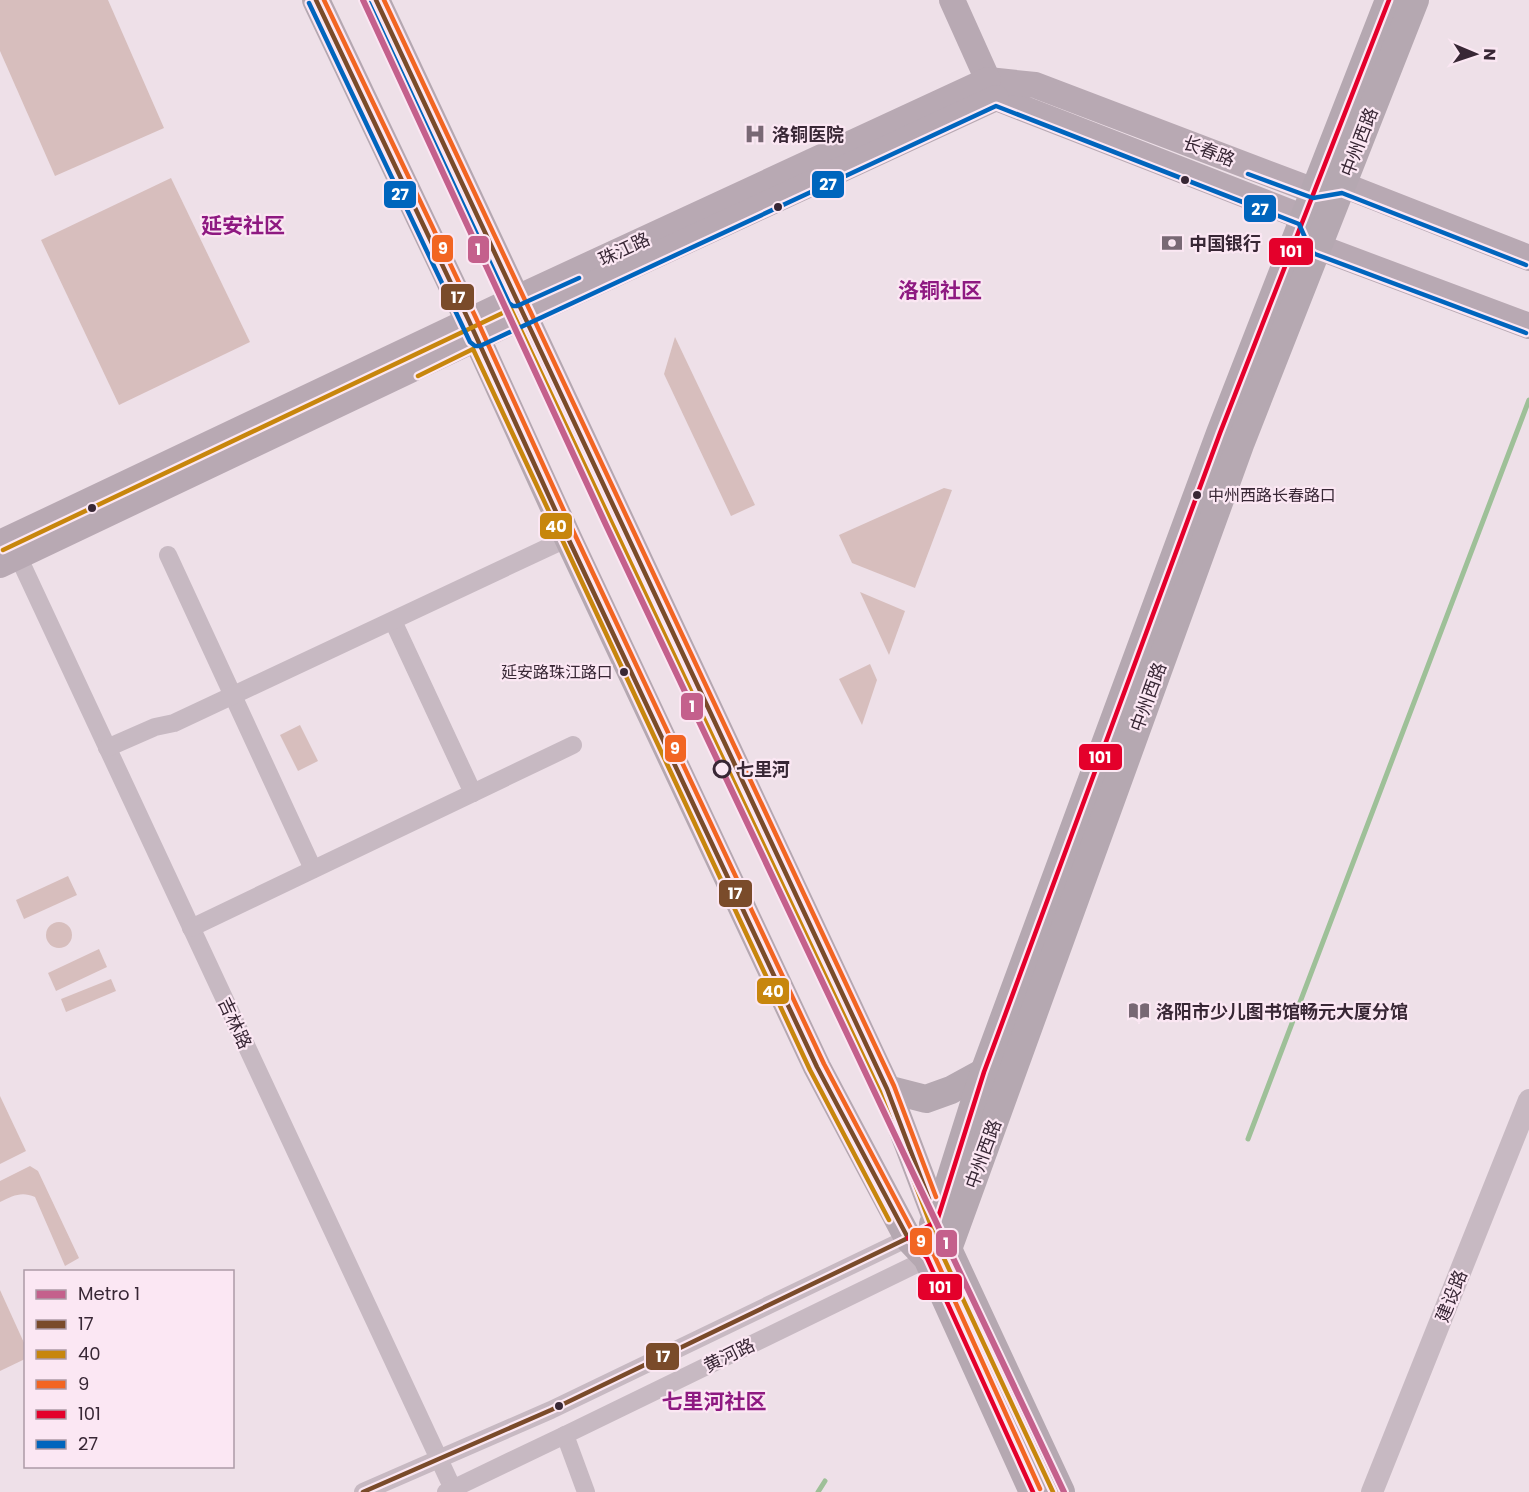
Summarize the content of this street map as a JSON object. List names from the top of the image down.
{
  "streets": {
    "main road": ["中州西路", "长春路", "珠江路"],
    "street": ["吉林路", "建设路", "黄河路"]
  },
  "crossings": [
    ["中州西路", "长春路"],
    ["中州西路", "黄河路"],
    ["长春路", "珠江路"],
    ["珠江路", "吉林路"],
    ["吉林路", "黄河路"]
  ],
  "districts": ["延安社区", "洛铜社区", "七里河社区"],
  "places": {
    "hospital": ["洛铜医院"],
    "bank": ["中国银行"],
    "other": ["中州西路长春路口", "延安路珠江路口", "七里河"],
    "library": ["洛阳市少儿图书馆畅元大厦分馆"]
  },
  "lines": [
    "metro line 1",
    "transit line 17",
    "transit line 9",
    "transit line 101",
    "transit line 27",
    "transit line 40"
  ],
  "legend": [
    "Metro 1",
    "17",
    "40",
    "9",
    "101",
    "27"
  ],
  "north": "right"
}
